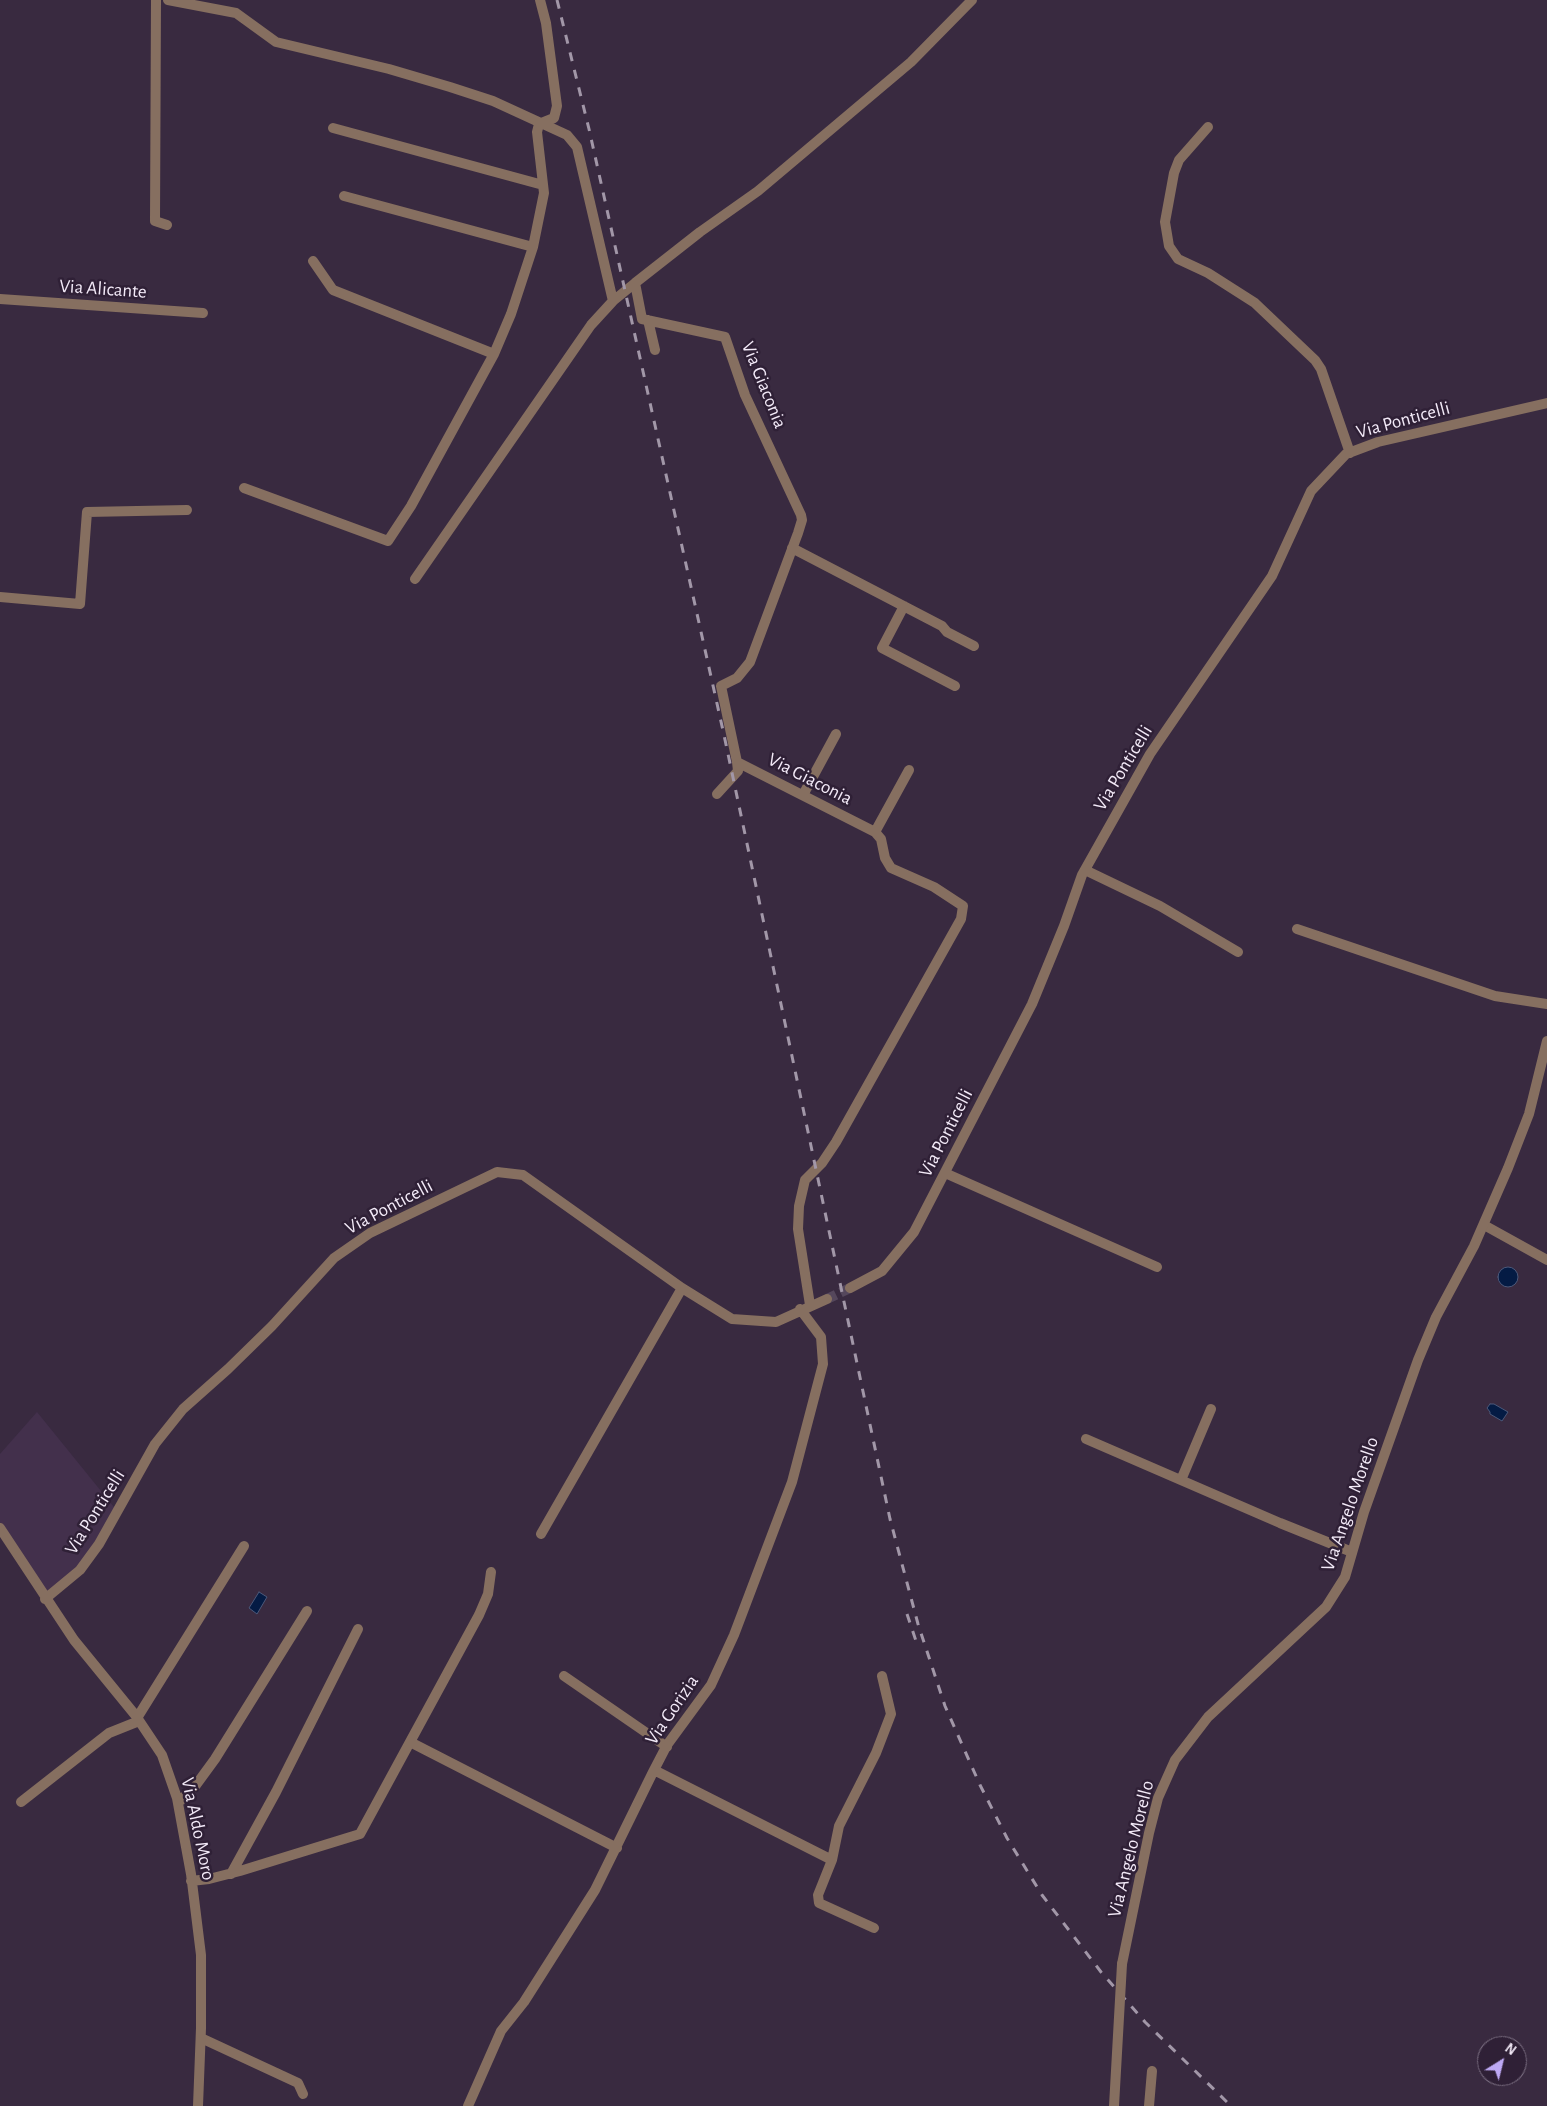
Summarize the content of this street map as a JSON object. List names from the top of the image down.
{
  "streets": {
    "street": [
      "Via Alicante",
      "Via Giaconia",
      "Via Ponticelli",
      "Via Angelo Morello",
      "Via Gorizia",
      "Via Aldo Moro"
    ]
  },
  "crossings": [
    ["Via Ponticelli", "Via Gorizia"],
    ["Via Ponticelli", "Via Aldo Moro"]
  ],
  "north": "top right"
}
